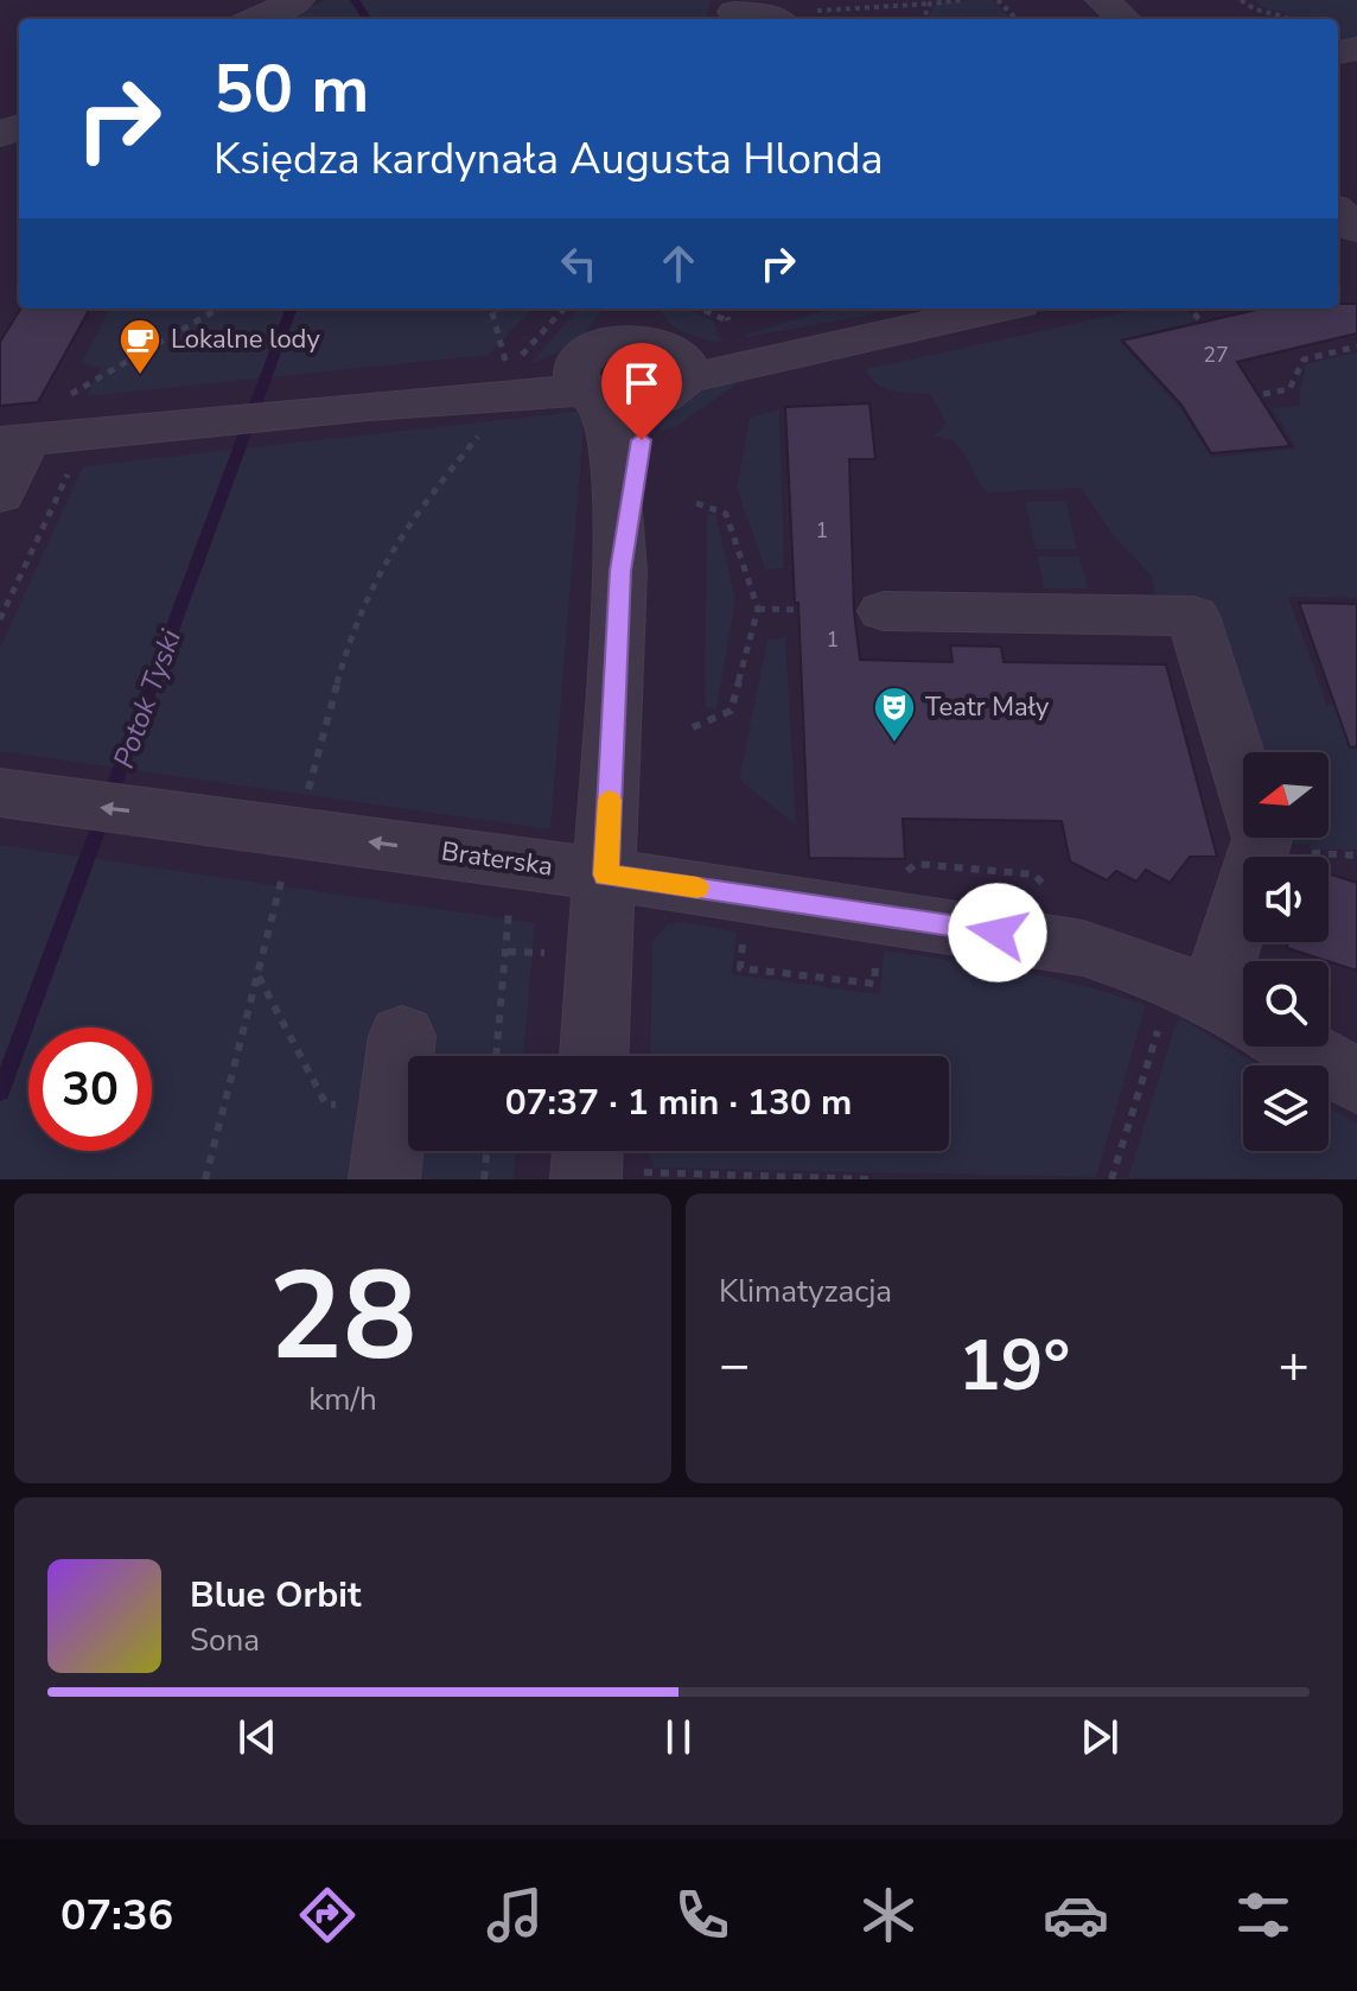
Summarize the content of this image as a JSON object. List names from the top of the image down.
{
  "streets": {
    "street": ["Braterska"]
  },
  "water": ["Potok Tyski"],
  "places": {
    "cafe": ["Lokalne lody"],
    "theatre": ["Teatr Mały"]
  },
  "house_numbers": ["27", "1", "1"],
  "north": "left",
  "page": {
    "turn": ["50 m", "Księdza kardynała Augusta Hlonda"],
    "limit": "30",
    "trip": "07:37 · 1 min · 130 m",
    "tile": [
      ["28", "km/h"],
      "Klimatyzacja"
    ],
    "heat": ["−", "19°", "+"],
    "song": ["Blue Orbit", "Sona"],
    "tabs": "07:36"
  }
}
